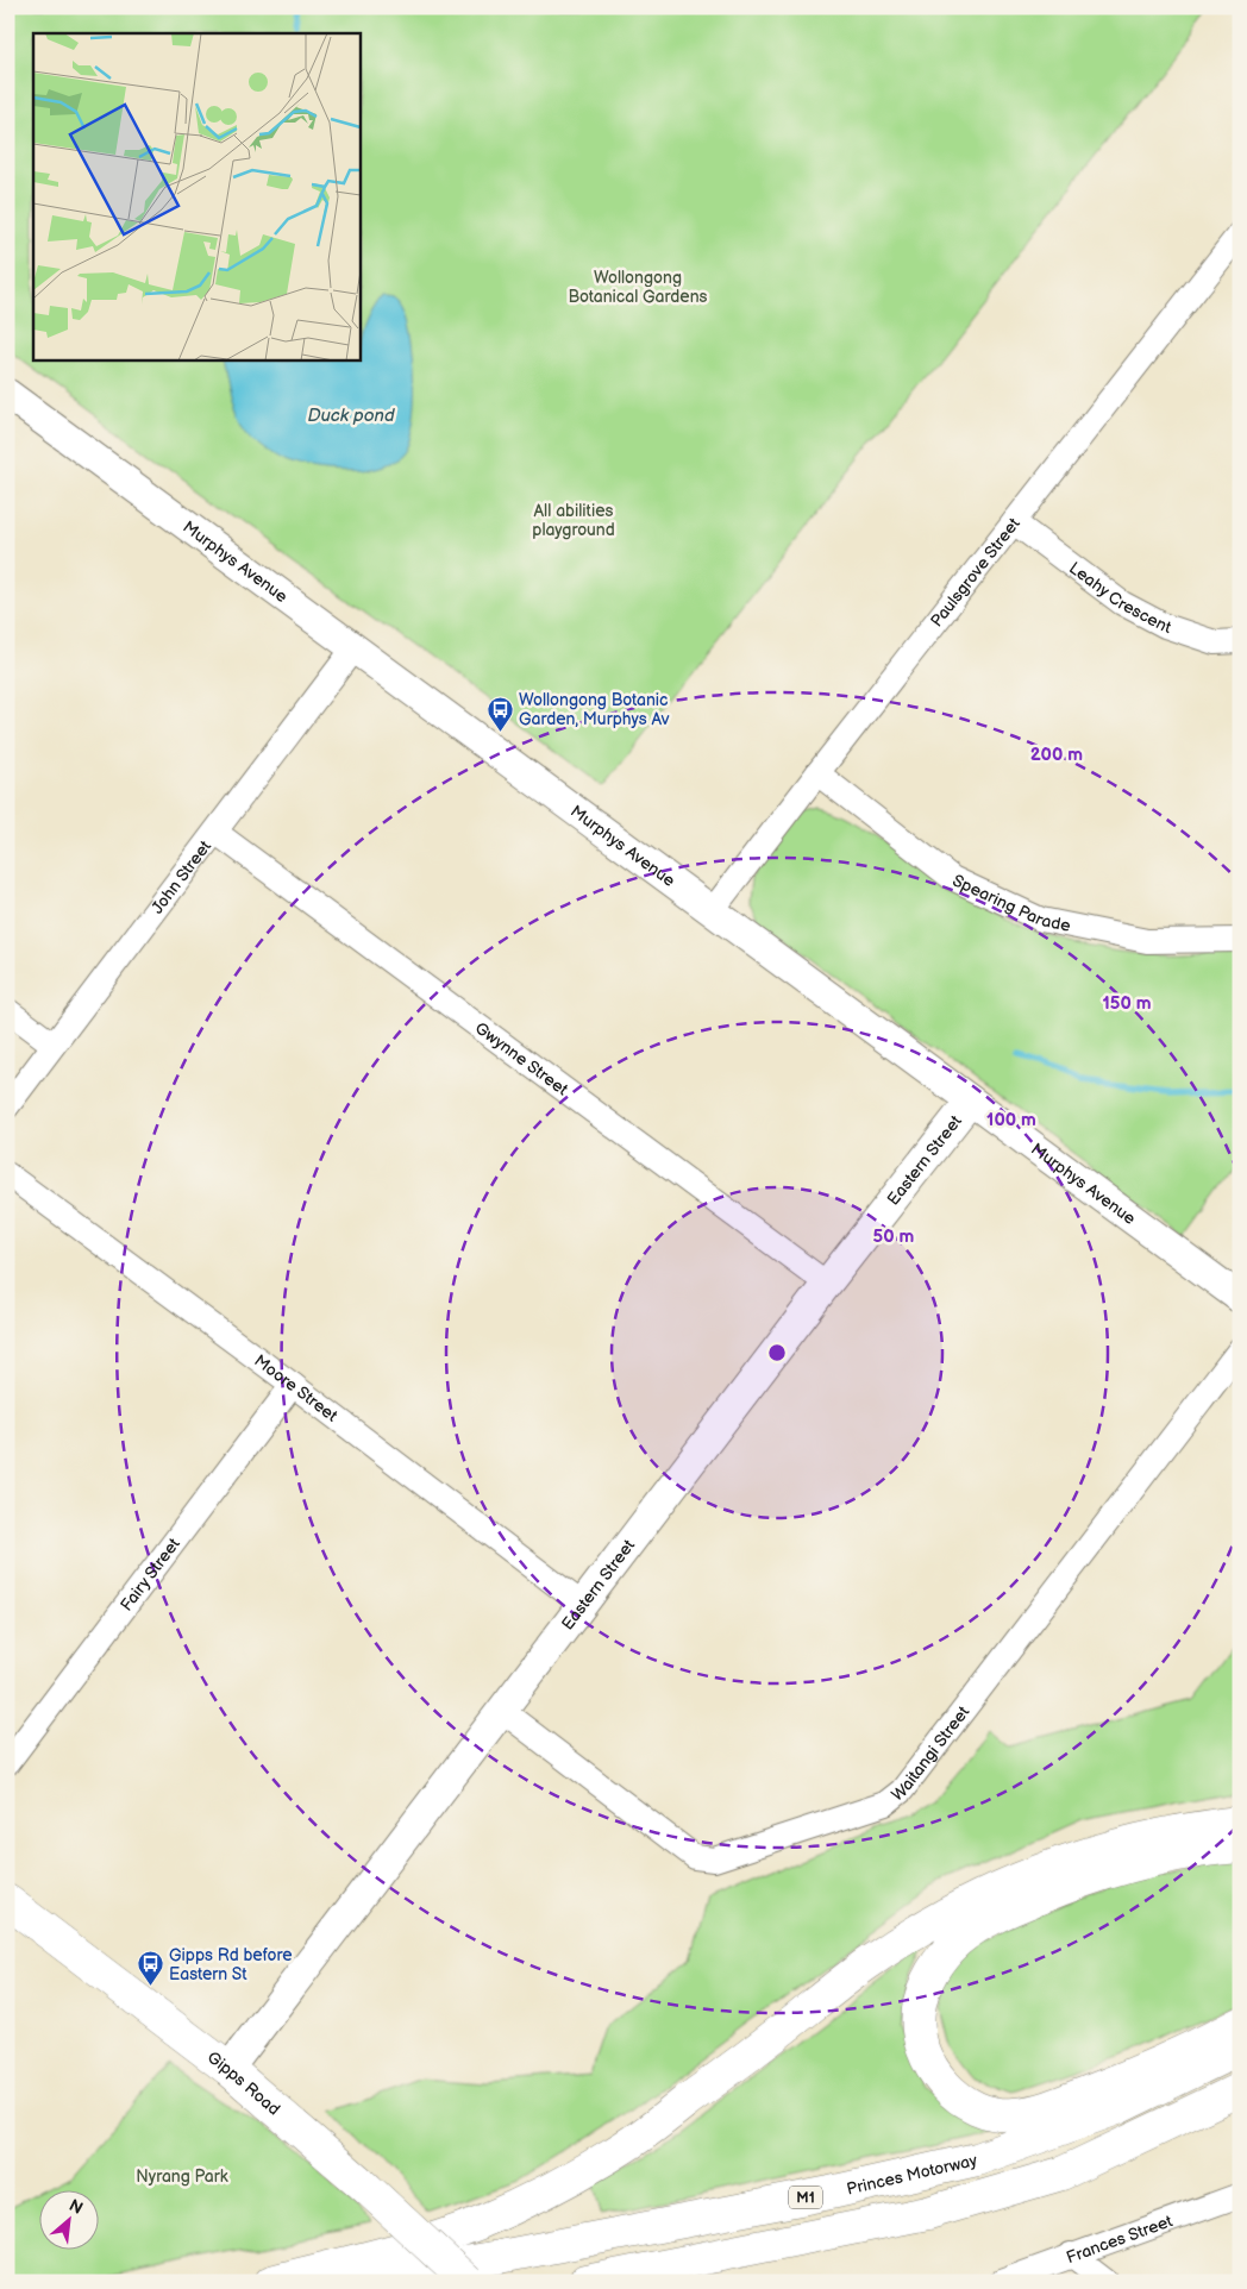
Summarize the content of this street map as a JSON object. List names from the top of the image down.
{
  "streets": {
    "main road": ["Gipps Road", "Princes Motorway", "M1"],
    "street": [
      "Murphys Avenue",
      "Paulsgrove Street",
      "Leahy Crescent",
      "John Street",
      "Spearing Parade",
      "Gwynne Street",
      "Eastern Street",
      "Moore Street",
      "Fairy Street",
      "Waitangi Street",
      "Frances Street"
    ]
  },
  "crossings": [
    ["Murphys Avenue", "Paulsgrove Street"],
    ["Murphys Avenue", "John Street"],
    ["Murphys Avenue", "Eastern Street"],
    ["Paulsgrove Street", "Leahy Crescent"],
    ["Paulsgrove Street", "Spearing Parade"],
    ["John Street", "Gwynne Street"],
    ["Gwynne Street", "Eastern Street"],
    ["Eastern Street", "Moore Street"],
    ["Eastern Street", "Waitangi Street"],
    ["Eastern Street", "Gipps Road"],
    ["Moore Street", "Fairy Street"]
  ],
  "water": ["Duck pond"],
  "parks": ["Wollongong Botanical Gardens", "All abilities playground", "Nyrang Park"],
  "places": {
    "bus stop": ["Wollongong Botanic Garden, Murphys Av", "Gipps Rd before Eastern St"]
  },
  "north": "top right",
  "rings": [
    "200 m",
    "150 m",
    "100 m",
    "50 m"
  ]
}
